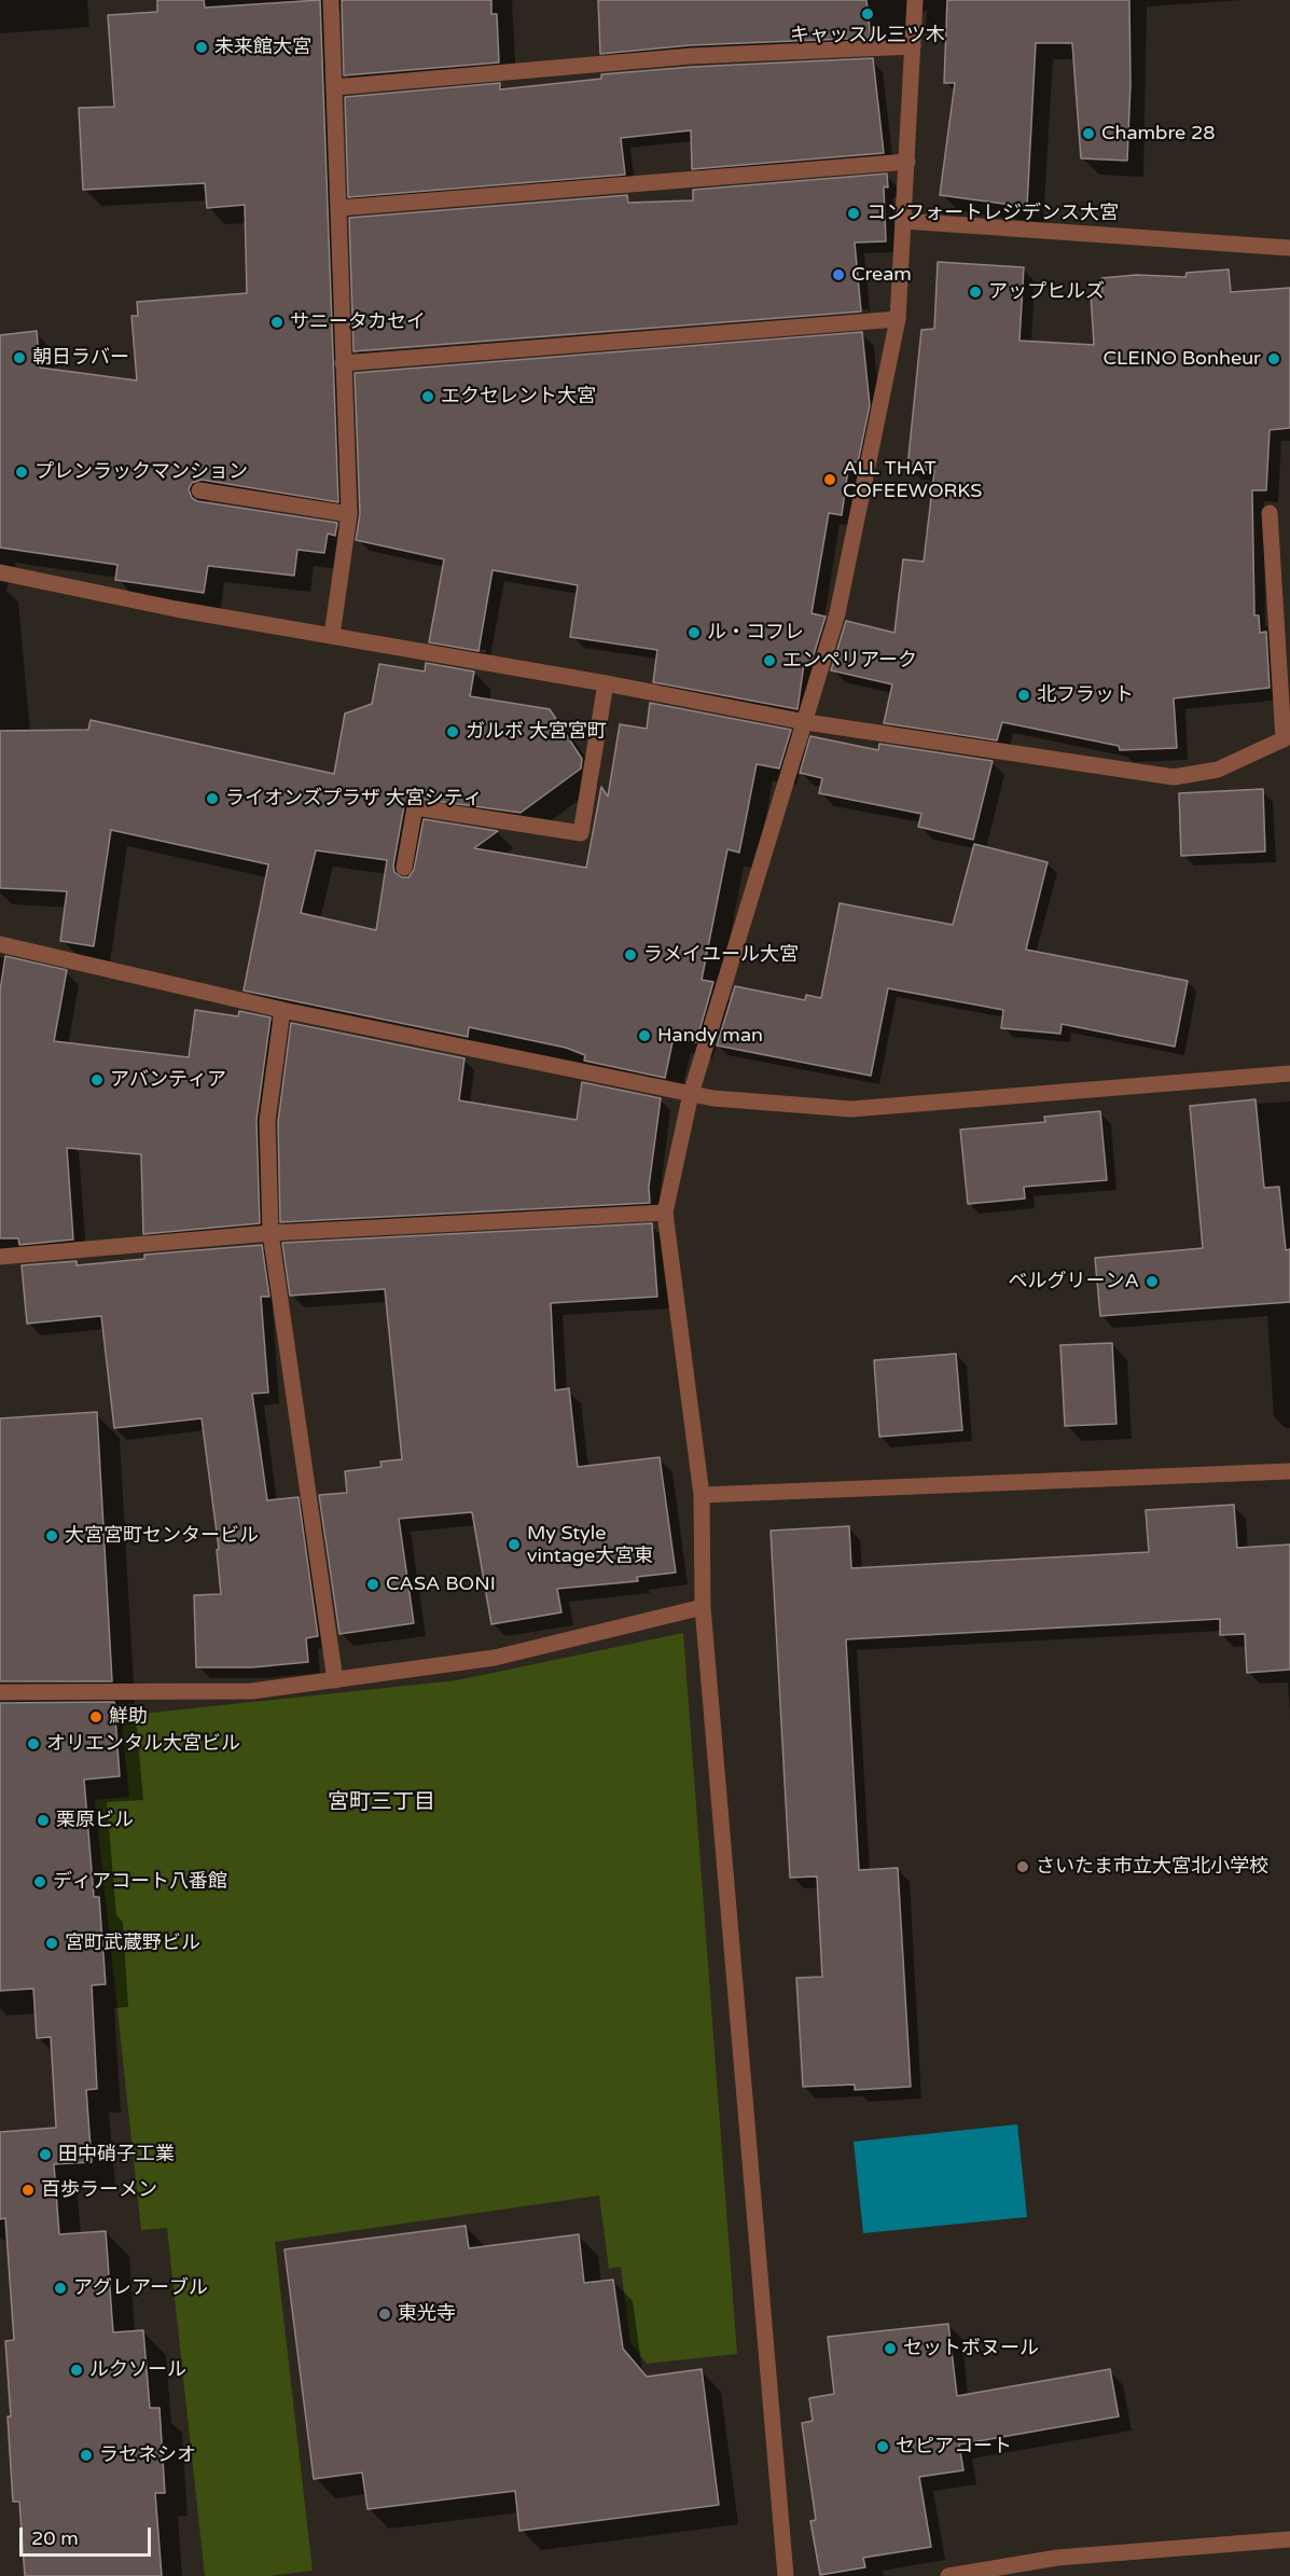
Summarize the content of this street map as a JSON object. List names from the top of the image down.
{
  "districts": ["宮町三丁目"],
  "places": [
    "キャッスル三ツ木",
    "未来館大宮",
    "Chambre 28",
    "コンフォートレジデンス大宮",
    "Cream",
    "アップヒルズ",
    "サニータカセイ",
    "朝日ラバー",
    "CLEINO Bonheur",
    "エクセレント大宮",
    "プレンラックマンション",
    "ALL THAT COFEEWORKS",
    "ル・コフレ",
    "エンペリアーク",
    "北フラット",
    "ガルボ 大宮宮町",
    "ライオンズプラザ 大宮シティ",
    "ラメイユール大宮",
    "Handy man",
    "アバンティア",
    "ベルグリーンA",
    "大宮宮町センタービル",
    "My Style vintage大宮東",
    "CASA BONI",
    "鮮助",
    "オリエンタル大宮ビル",
    "栗原ビル",
    "さいたま市立大宮北小学校",
    "ディアコート八番館",
    "宮町武蔵野ビル",
    "田中硝子工業",
    "百歩ラーメン",
    "アグレアーブル",
    "東光寺",
    "セットボヌール",
    "ルクソール",
    "セピアコート",
    "ラセネシオ"
  ],
  "scale_bar": "20 m"
}
